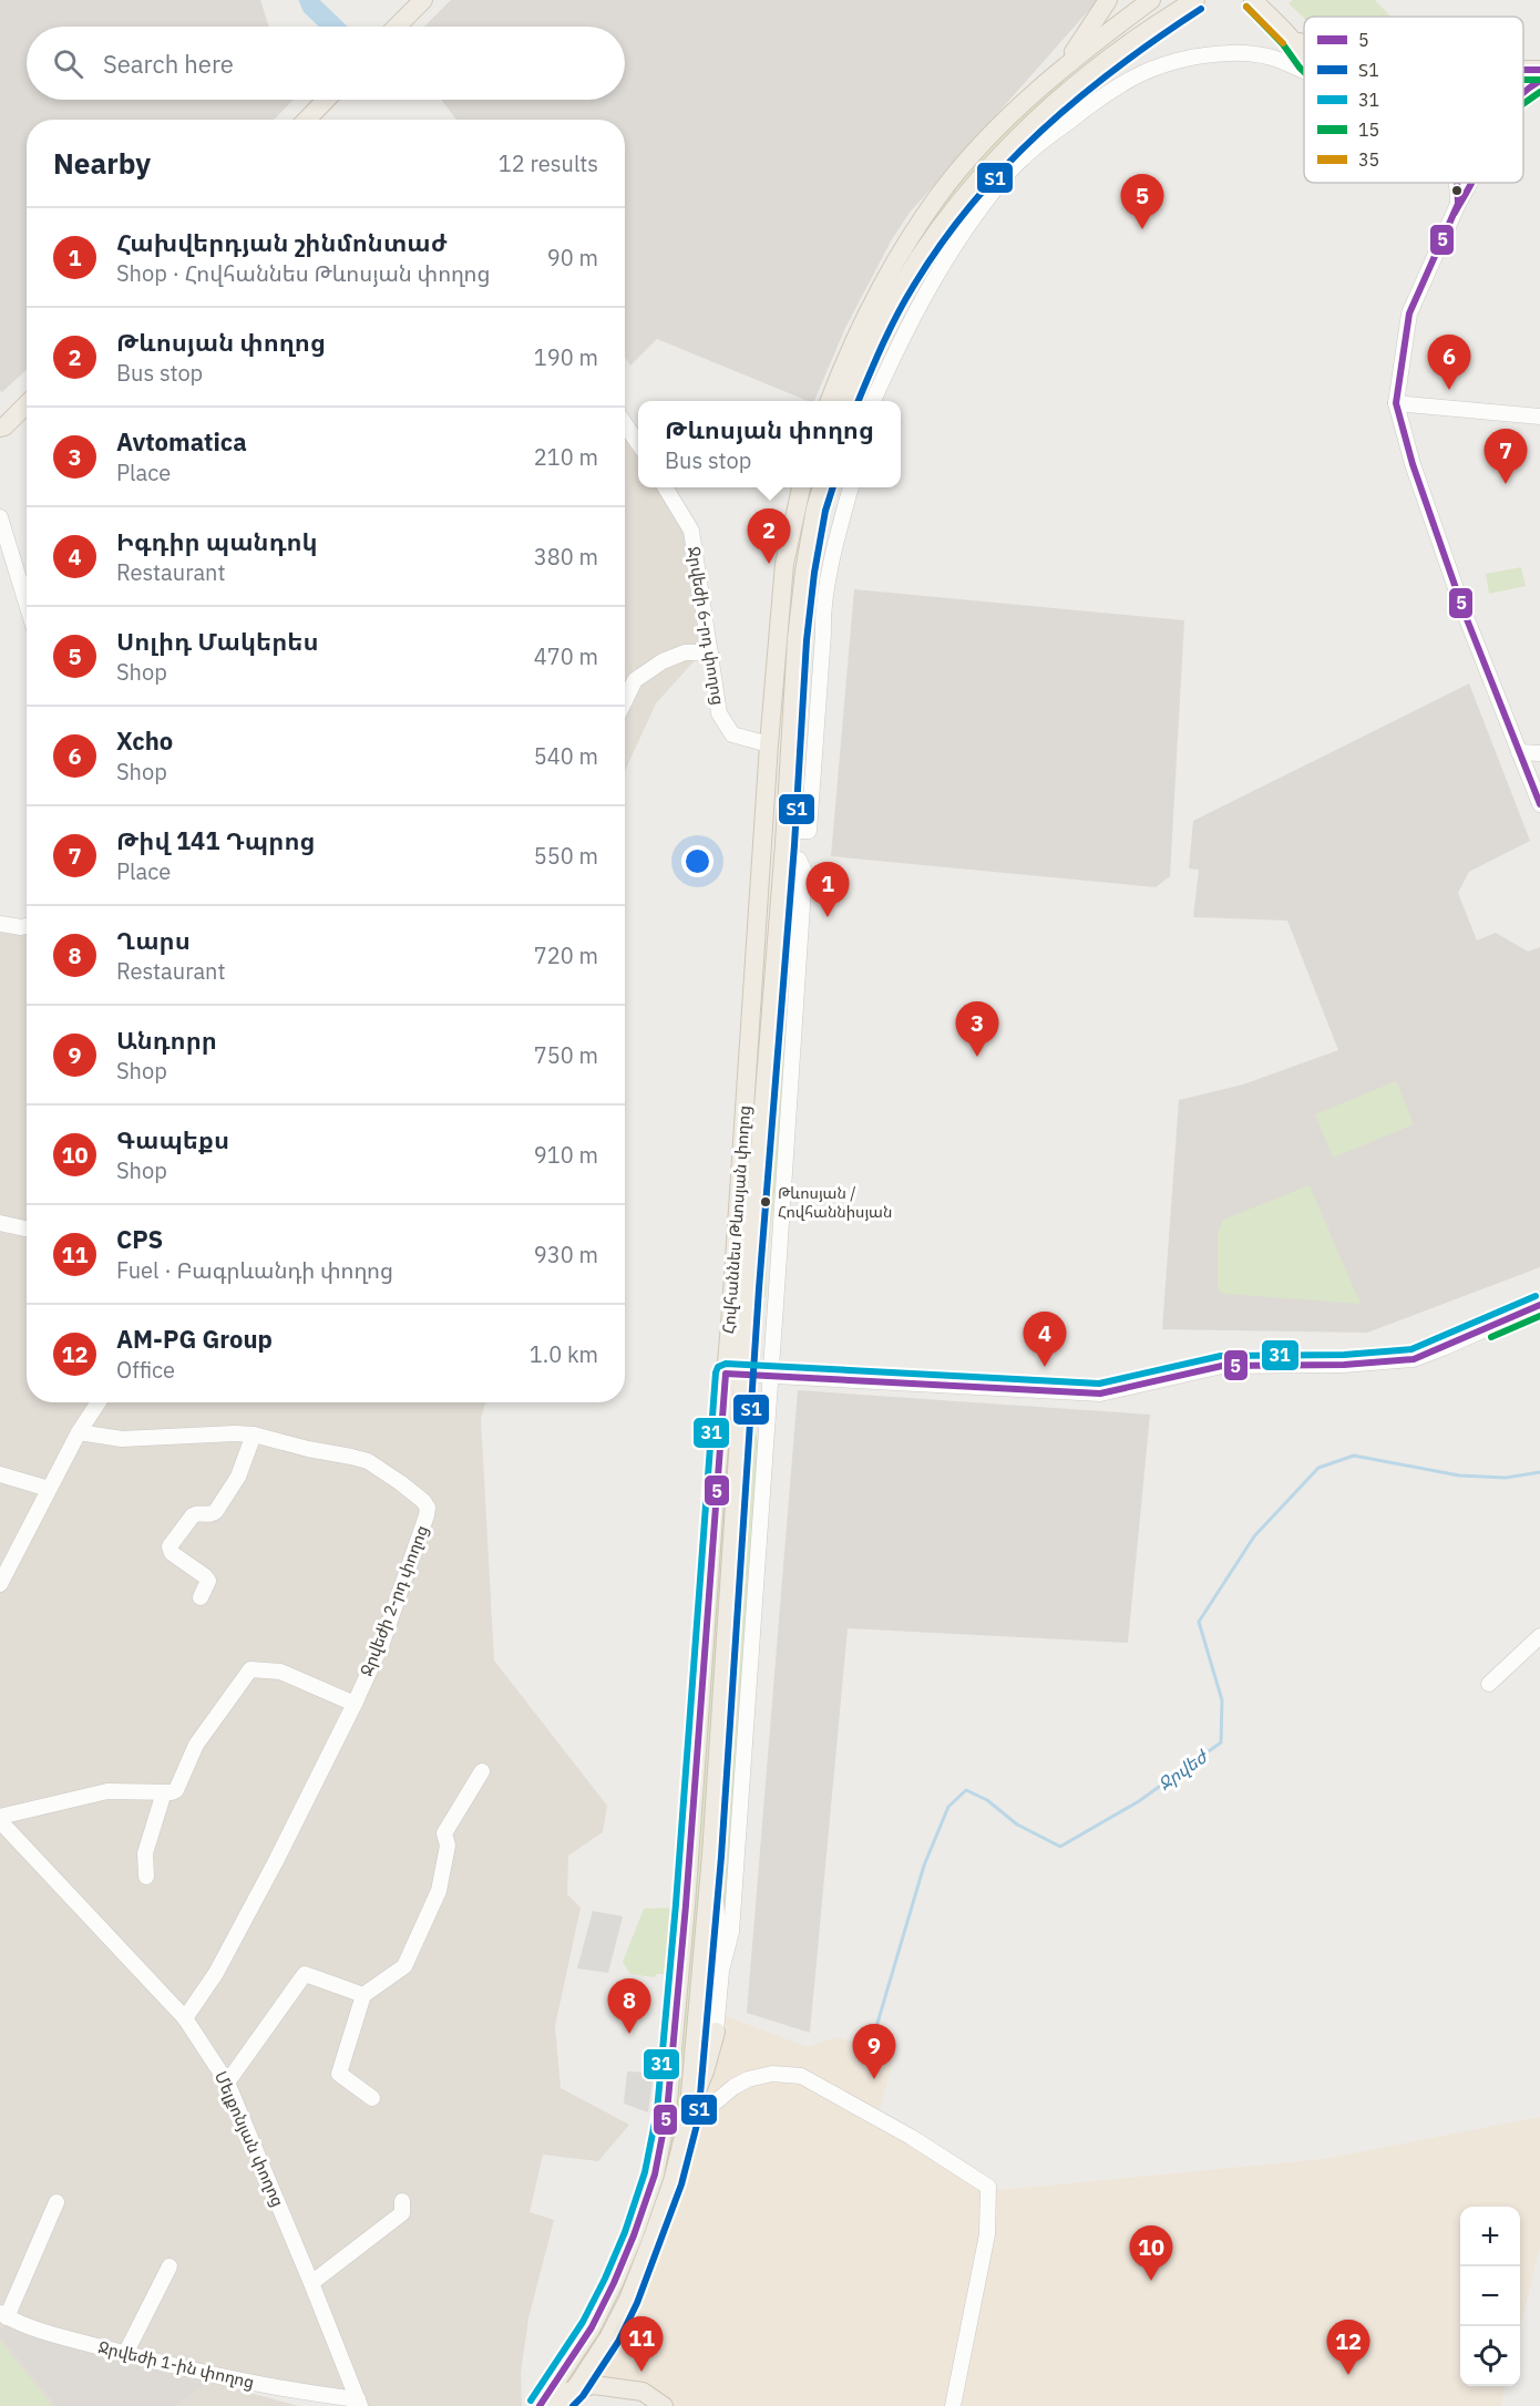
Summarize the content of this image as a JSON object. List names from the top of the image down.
{
  "streets": {
    "main road": ["Հովհաննես Թևոսյան փողոց"],
    "street": [
      "Ջրվեժի 6-րդ փողոց",
      "Ջրվեժի 2-րդ փողոց",
      "Մելքոնյան փողոց",
      "Ջրվեժի 1-ին փողոց"
    ]
  },
  "crossings": [
    ["Ջրվեժի 6-րդ փողոց", "Հովհաննես Թևոսյան փողոց"],
    ["Ջրվեժի 2-րդ փողոց", "Մելքոնյան փողոց"],
    ["Մելքոնյան փողոց", "Ջրվեժի 1-ին փողոց"]
  ],
  "water": ["Ջրվեժ"],
  "places": ["Թևոսյան / Հովհաննիսյան"],
  "lines": [
    "transit line 15",
    "transit line 35",
    "transit line Տ1",
    "transit line 5",
    "transit line 31"
  ],
  "legend": [
    "5",
    "Տ1",
    "31",
    "15",
    "35"
  ],
  "page": {
    "search": "Search here",
    "heading": ["Nearby", "12 results"],
    "pins": [
      "5",
      "6",
      "7",
      "2",
      "1",
      "3",
      "4",
      "8",
      "9",
      "10",
      "11",
      "12"
    ],
    "list": [
      {
        "mark": "1",
        "name": "Հախվերդյան շինմոնտաժ",
        "note": "Shop · Հովհաննես Թևոսյան փողոց",
        "value": "90 m"
      },
      {
        "mark": "2",
        "name": "Թևոսյան փողոց",
        "note": "Bus stop",
        "value": "190 m"
      },
      {
        "mark": "3",
        "name": "Avtomatica",
        "note": "Place",
        "value": "210 m"
      },
      {
        "mark": "4",
        "name": "Իգդիր պանդոկ",
        "note": "Restaurant",
        "value": "380 m"
      },
      {
        "mark": "5",
        "name": "Սոլիդ Մակերես",
        "note": "Shop",
        "value": "470 m"
      },
      {
        "mark": "6",
        "name": "Xcho",
        "note": "Shop",
        "value": "540 m"
      },
      {
        "mark": "7",
        "name": "Թիվ 141 Դպրոց",
        "note": "Place",
        "value": "550 m"
      },
      {
        "mark": "8",
        "name": "Ղարս",
        "note": "Restaurant",
        "value": "720 m"
      },
      {
        "mark": "9",
        "name": "Անդորր",
        "note": "Shop",
        "value": "750 m"
      },
      {
        "mark": "10",
        "name": "Գապեքս",
        "note": "Shop",
        "value": "910 m"
      },
      {
        "mark": "11",
        "name": "CPS",
        "note": "Fuel · Բագրևանդի փողոց",
        "value": "930 m"
      },
      {
        "mark": "12",
        "name": "AM-PG Group",
        "note": "Office",
        "value": "1.0 km"
      }
    ],
    "popup": ["Թևոսյան փողոց", "Bus stop"],
    "map_buttons": ["+", "−"]
  }
}
